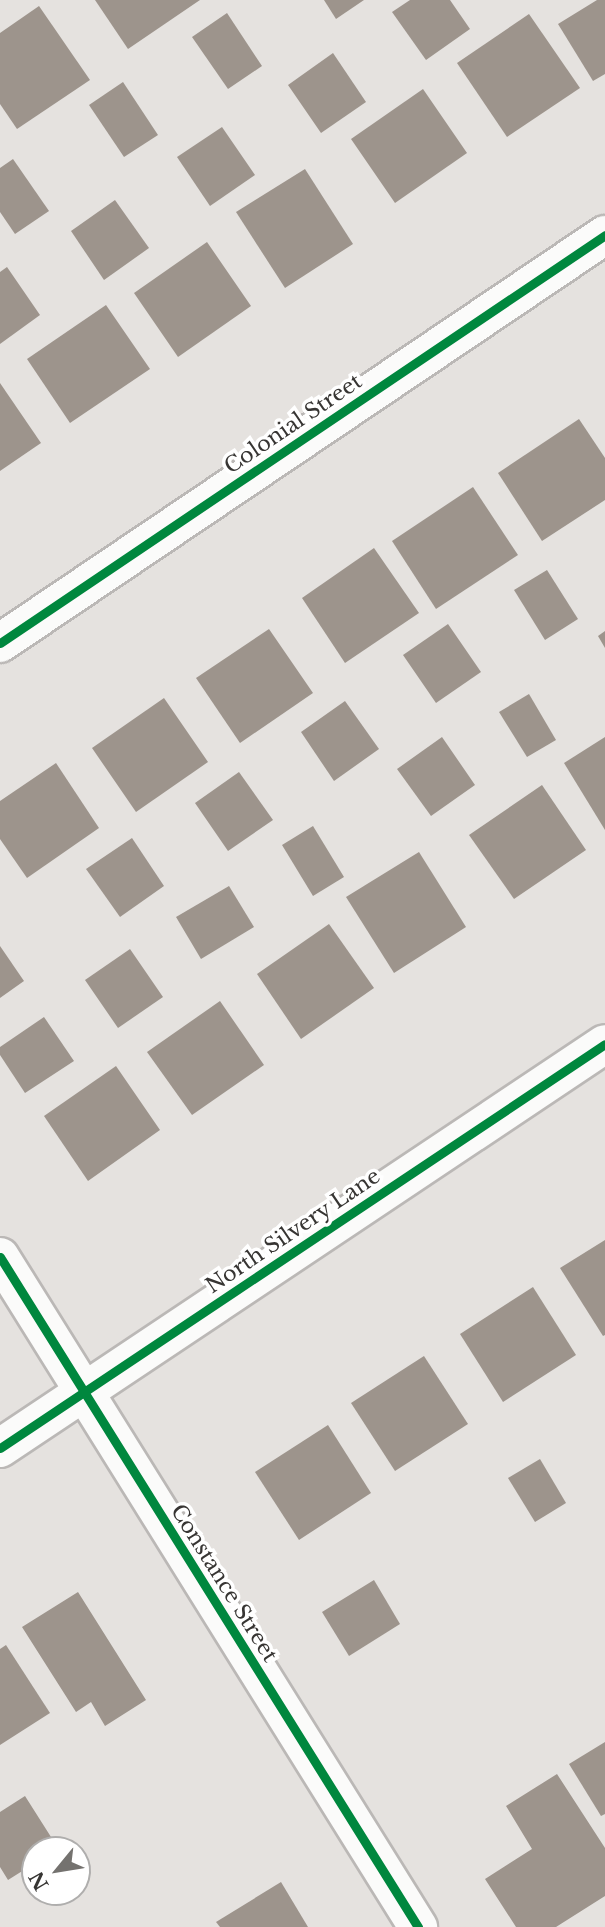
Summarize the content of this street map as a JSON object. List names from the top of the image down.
{
  "streets": {
    "street": ["Colonial Street", "North Silvery Lane", "Constance Street"]
  },
  "crossings": [
    ["North Silvery Lane", "Constance Street"]
  ],
  "north": "bottom left"
}
